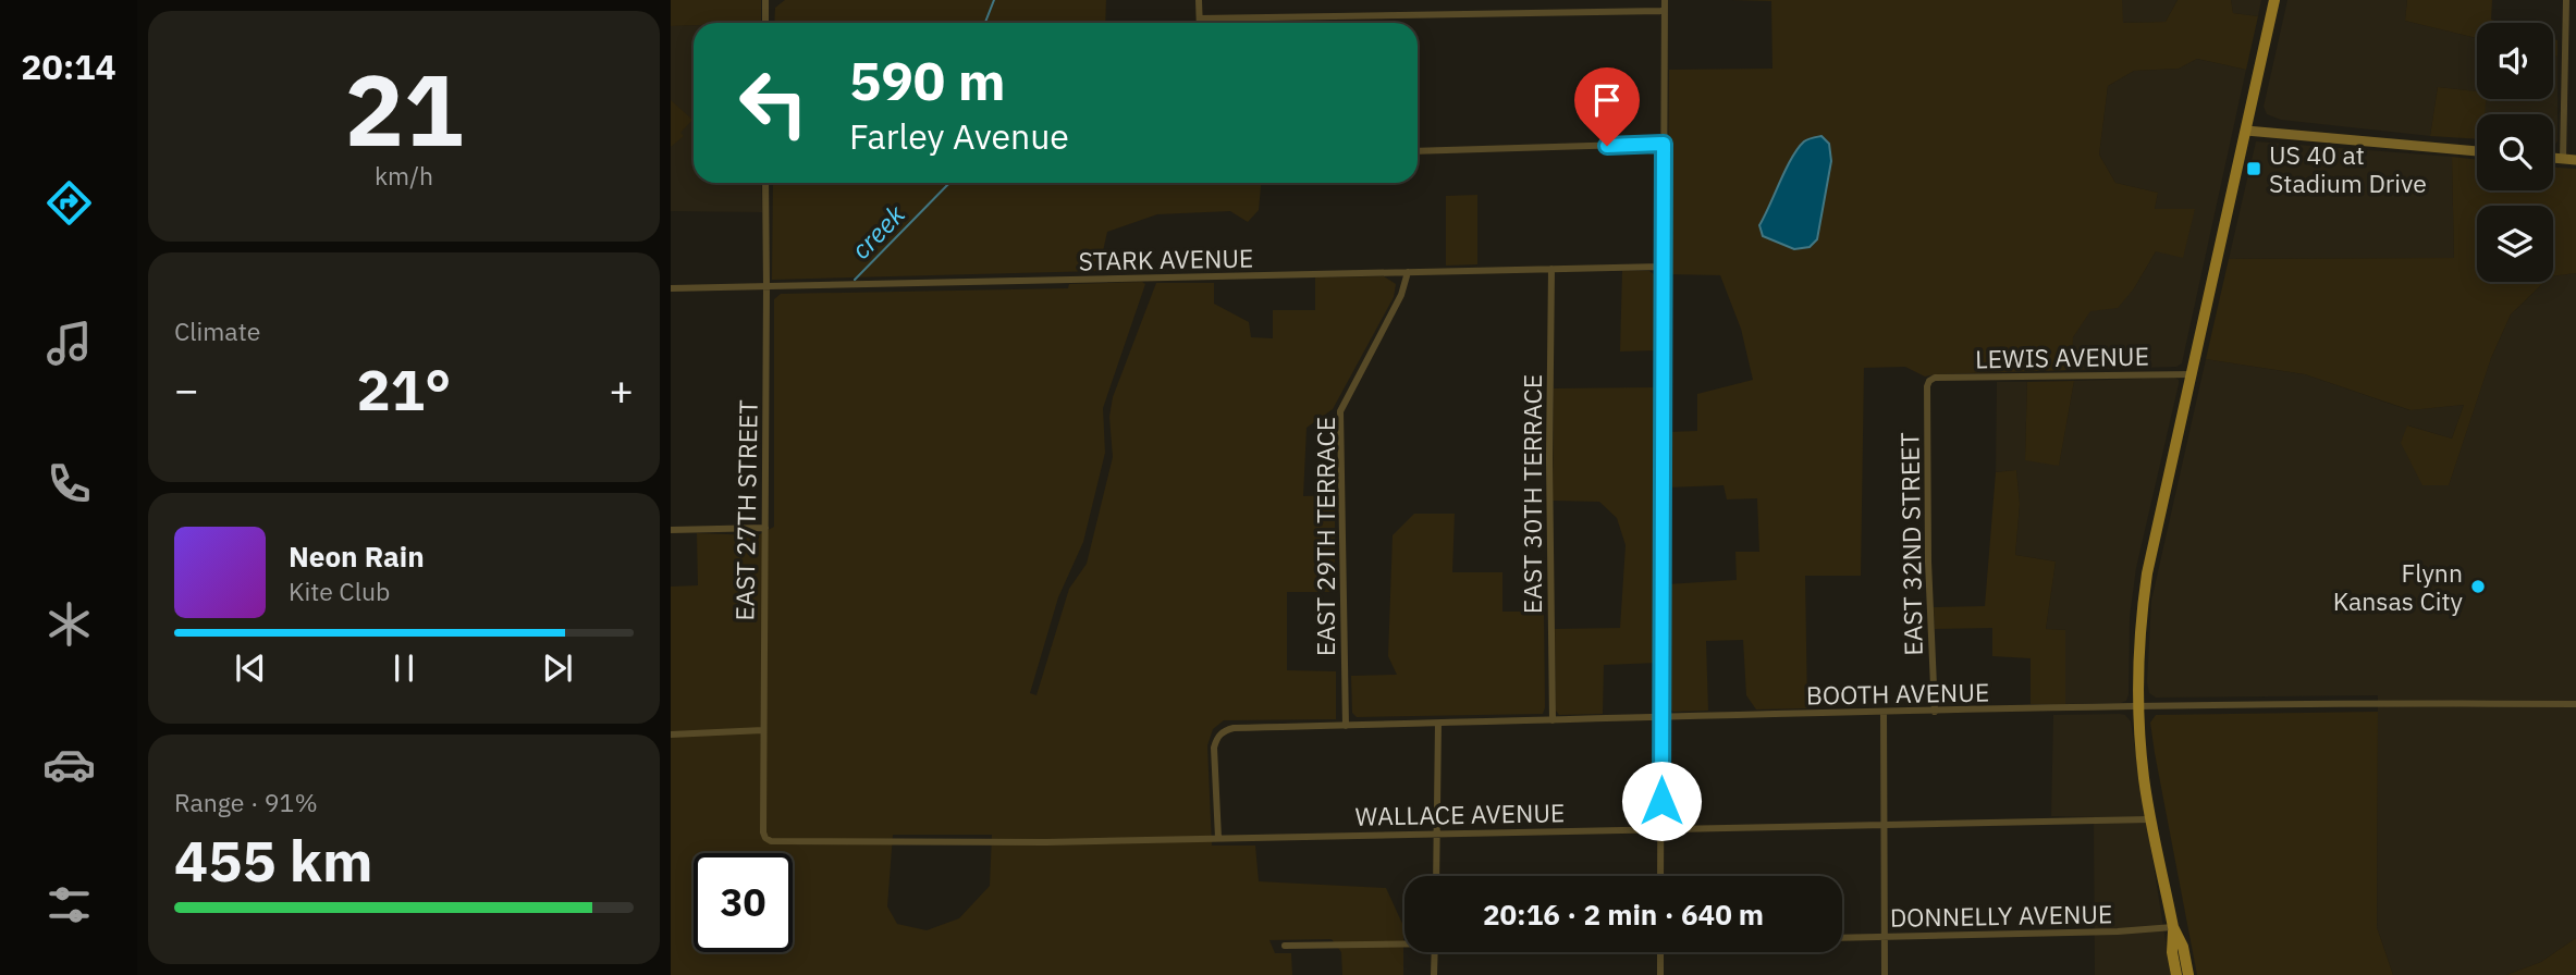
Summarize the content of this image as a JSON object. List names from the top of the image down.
{
  "streets": {
    "street": [
      "STARK AVENUE",
      "LEWIS AVENUE",
      "EAST 30TH TERRACE",
      "EAST 27TH STREET",
      "EAST 29TH TERRACE",
      "EAST 32ND STREET",
      "BOOTH AVENUE",
      "WALLACE AVENUE",
      "DONNELLY AVENUE"
    ]
  },
  "crossings": [
    ["STARK AVENUE", "EAST 30TH TERRACE"],
    ["STARK AVENUE", "EAST 27TH STREET"],
    ["STARK AVENUE", "EAST 29TH TERRACE"],
    ["LEWIS AVENUE", "EAST 32ND STREET"],
    ["EAST 30TH TERRACE", "BOOTH AVENUE"],
    ["EAST 27TH STREET", "WALLACE AVENUE"],
    ["EAST 29TH TERRACE", "BOOTH AVENUE"],
    ["EAST 32ND STREET", "BOOTH AVENUE"],
    ["BOOTH AVENUE", "WALLACE AVENUE"]
  ],
  "water": ["creek"],
  "places": {
    "transit": ["US 40 at Stadium Drive"],
    "other": ["Flynn Kansas City"]
  },
  "page": {
    "tabs": "20:14",
    "tile": [
      ["21", "km/h"],
      "Climate",
      ["Range · 91%", "455 km"]
    ],
    "turn": ["590 m", "Farley Avenue"],
    "heat": ["−", "21°", "+"],
    "song": ["Neon Rain", "Kite Club"],
    "limit": "30",
    "trip": "20:16 · 2 min · 640 m"
  }
}
